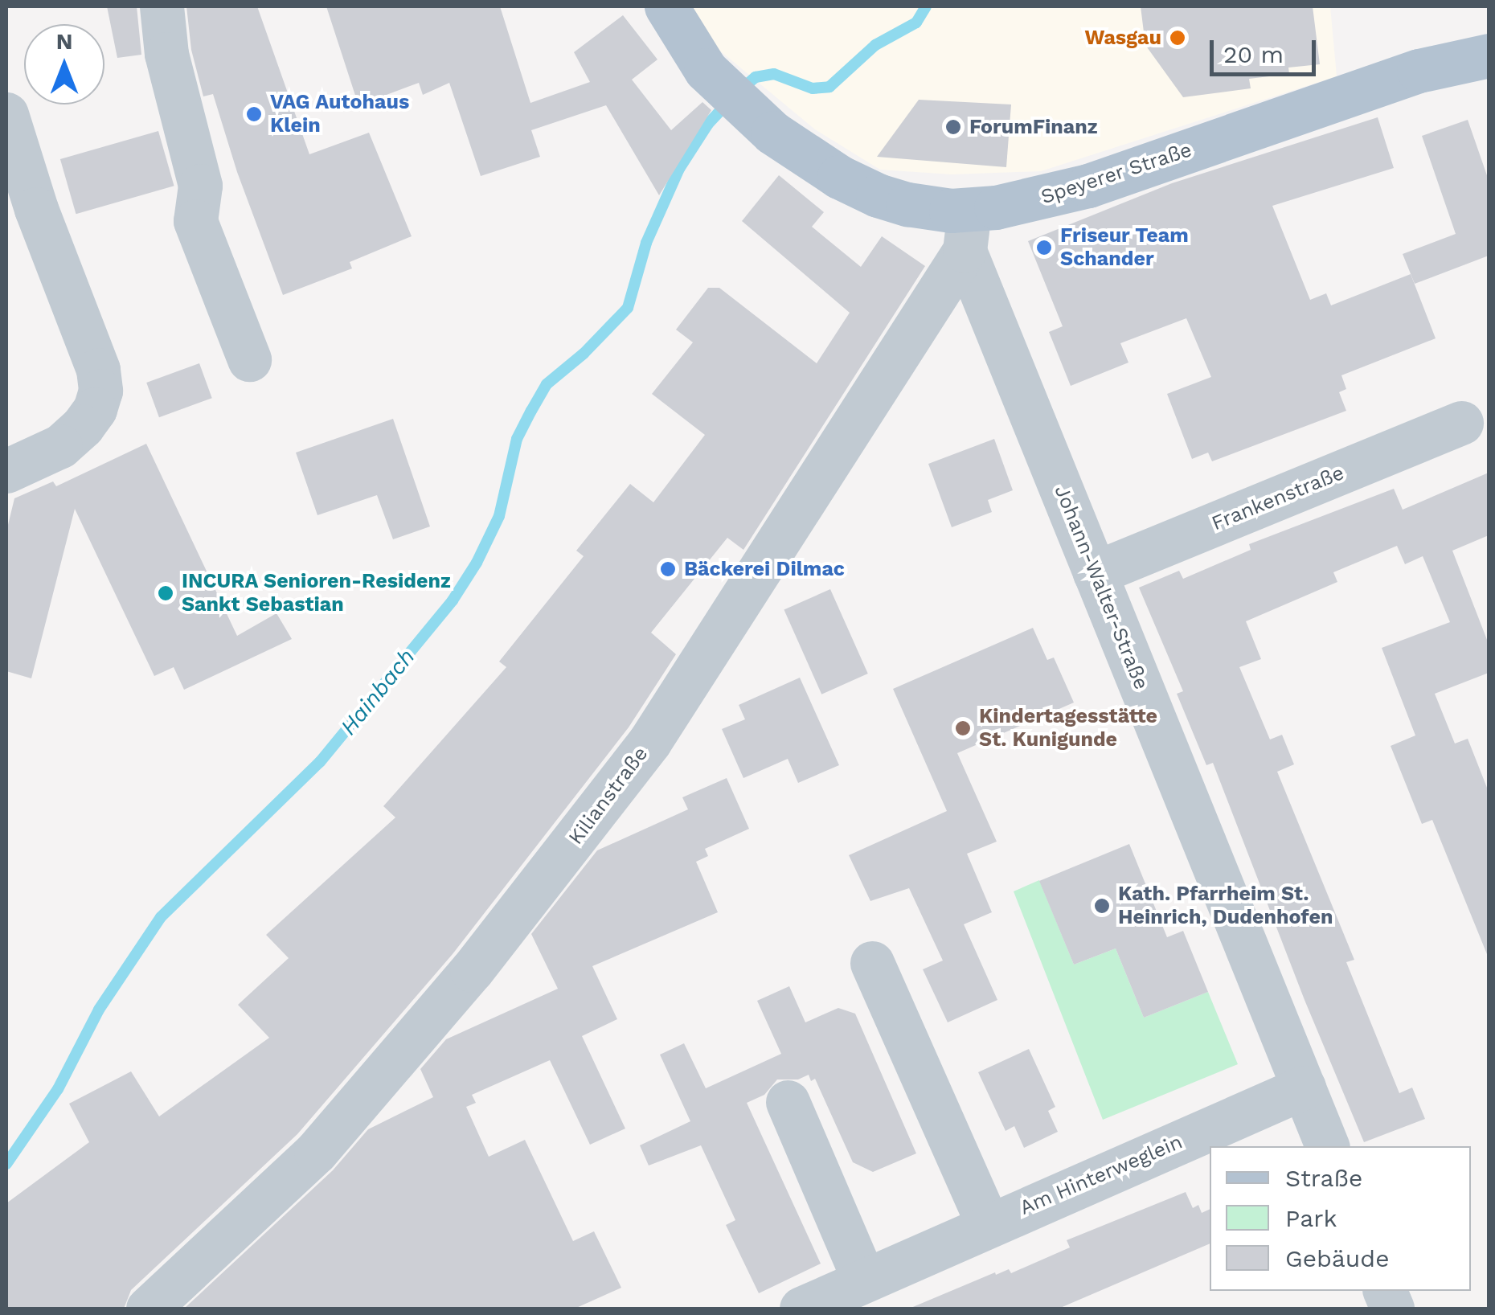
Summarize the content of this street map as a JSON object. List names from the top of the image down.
{
  "streets": {
    "main road": ["Speyerer Straße"],
    "street": [
      "Frankenstraße",
      "Johann-Walter-Straße",
      "Kilianstraße",
      "Am Hinterweglein"
    ]
  },
  "crossings": [
    ["Speyerer Straße", "Johann-Walter-Straße"],
    ["Speyerer Straße", "Kilianstraße"],
    ["Frankenstraße", "Johann-Walter-Straße"],
    ["Johann-Walter-Straße", "Kilianstraße"],
    ["Johann-Walter-Straße", "Am Hinterweglein"]
  ],
  "water": ["Hainbach"],
  "places": [
    "Wasgau",
    "VAG Autohaus Klein",
    "ForumFinanz",
    "Friseur Team Schander",
    "Bäckerei Dilmac",
    "INCURA Senioren-Residenz Sankt Sebastian",
    "Kindertagesstätte St. Kunigunde",
    "Kath. Pfarrheim St. Heinrich, Dudenhofen"
  ],
  "legend": ["Straße", "Park", "Gebäude"],
  "scale_bar": "20 m",
  "north": "top"
}
